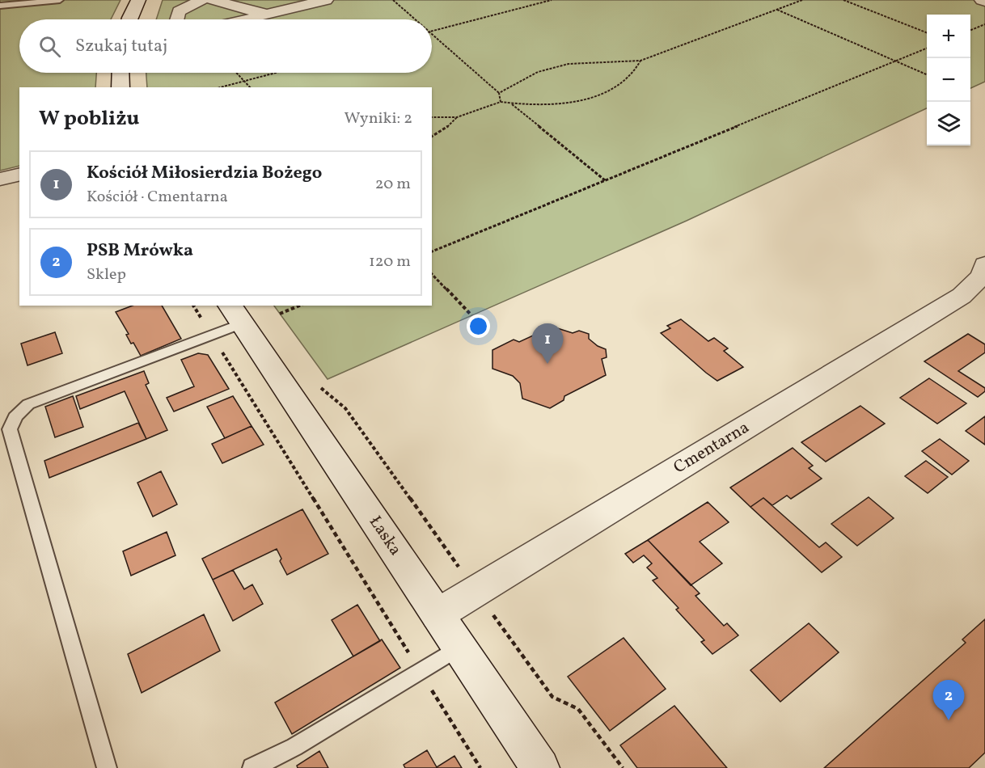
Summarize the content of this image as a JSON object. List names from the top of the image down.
{
  "streets": {
    "street": ["Cmentarna", "Łaska"]
  },
  "crossings": [
    ["Cmentarna", "Łaska"]
  ],
  "page": {
    "map_buttons": ["+", "−"],
    "search": "Szukaj tutaj",
    "heading": ["W pobliżu", "Wyniki: 2"],
    "list": [
      {
        "mark": "1",
        "name": "Kościół Miłosierdzia Bożego",
        "note": "Kościół · Cmentarna",
        "value": "20 m"
      },
      {
        "mark": "2",
        "name": "PSB Mrówka",
        "note": "Sklep",
        "value": "120 m"
      }
    ],
    "pins": ["1", "2"]
  }
}
